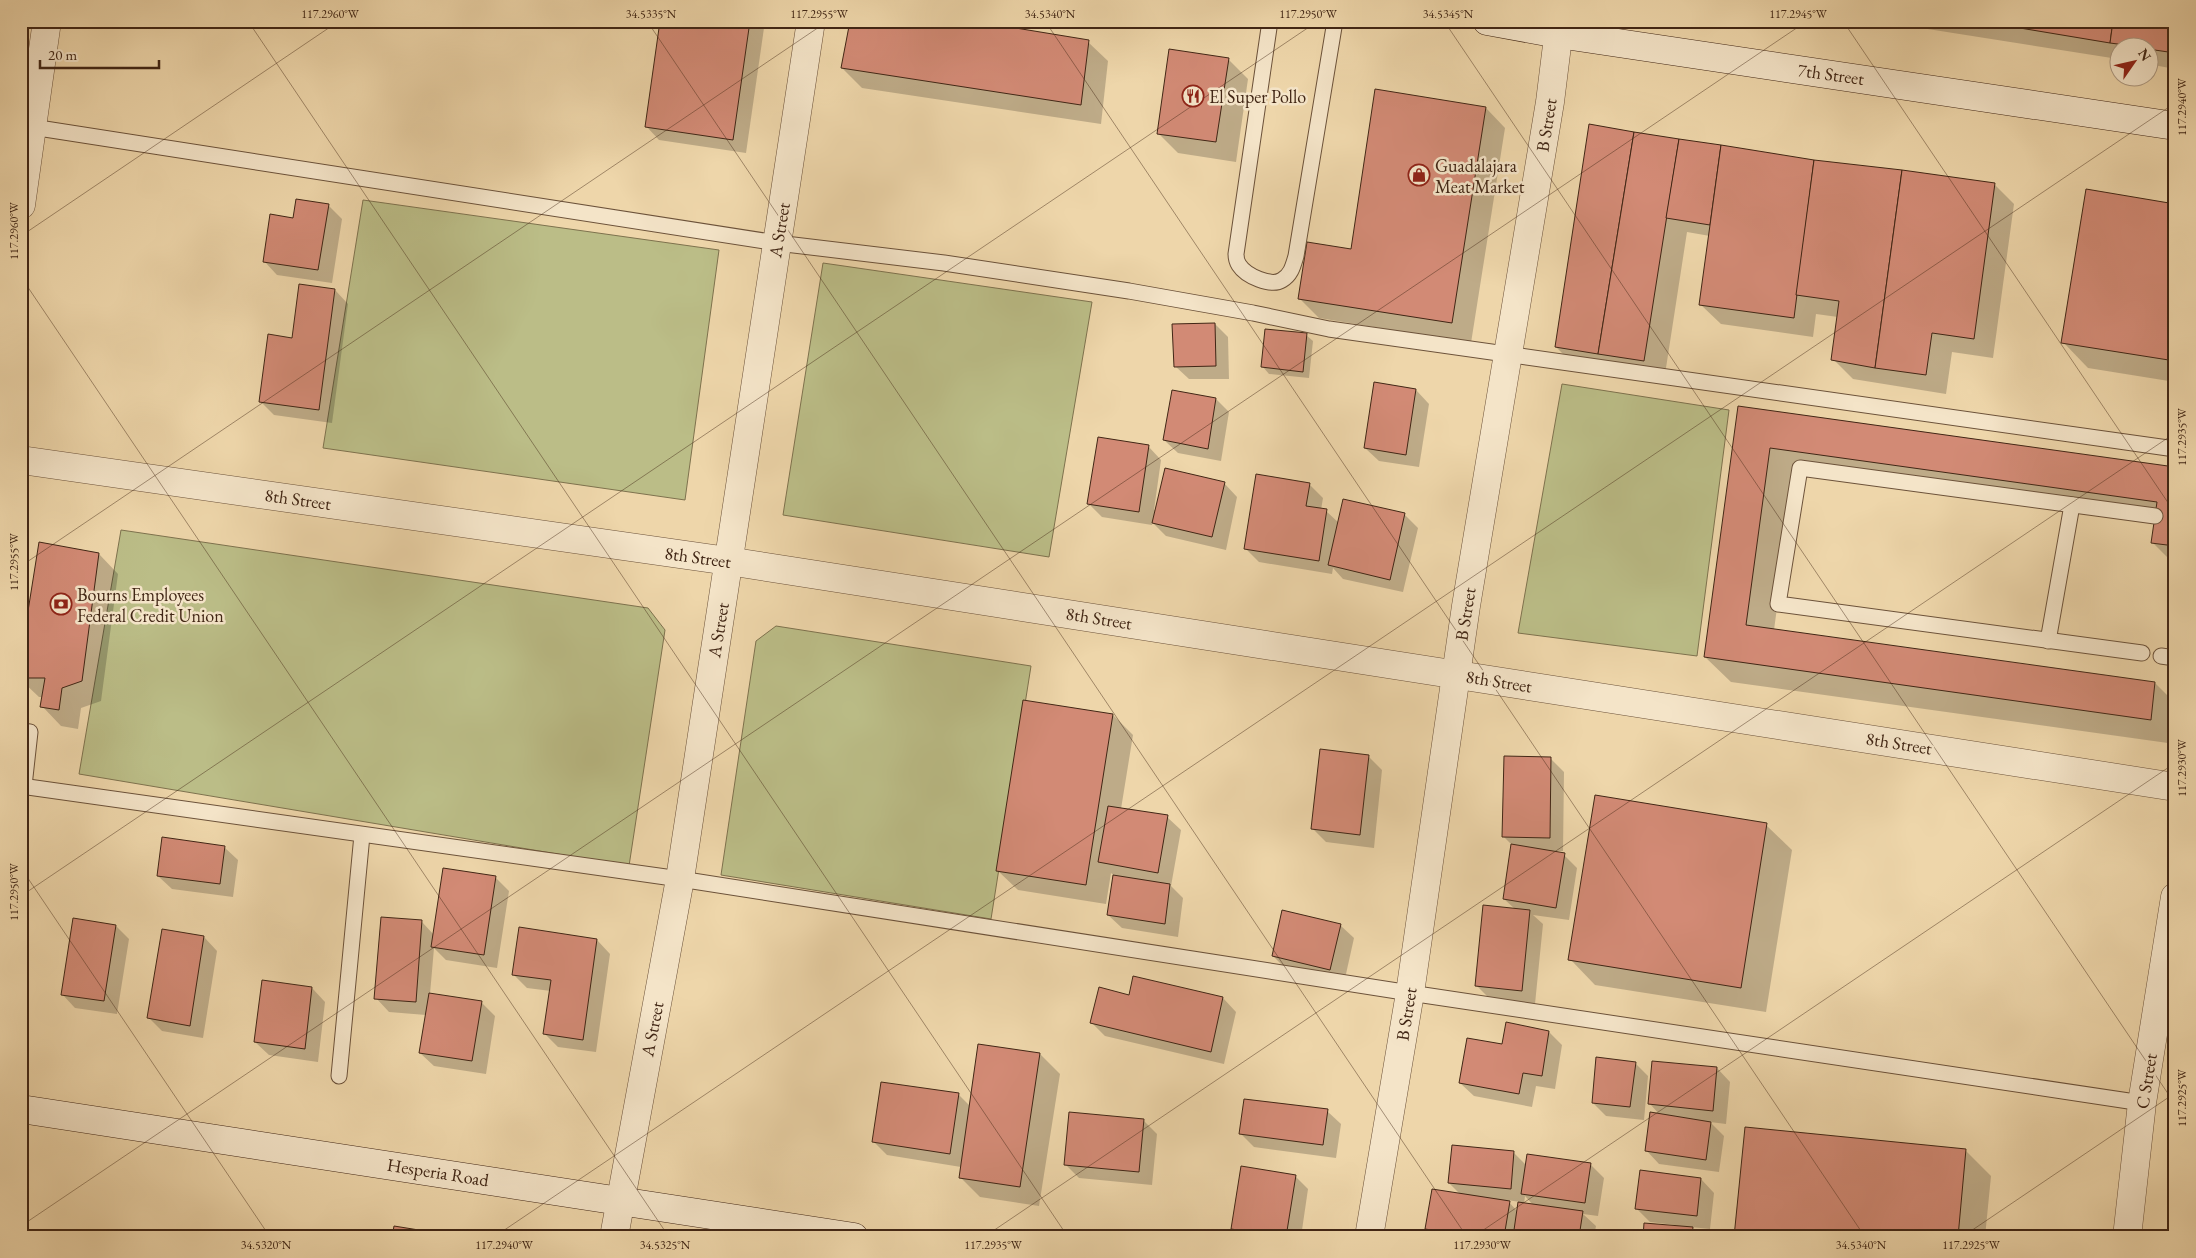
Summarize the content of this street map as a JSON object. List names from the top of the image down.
{
  "streets": {
    "street": [
      "7th Street",
      "B Street",
      "A Street",
      "8th Street",
      "C Street",
      "Hesperia Road"
    ]
  },
  "crossings": [
    ["7th Street", "B Street"],
    ["B Street", "8th Street"],
    ["A Street", "8th Street"],
    ["A Street", "Hesperia Road"]
  ],
  "places": {
    "restaurant": ["El Super Pollo"],
    "shop": ["Guadalajara Meat Market"],
    "bank": ["Bourns Employees Federal Credit Union"]
  },
  "scale_bar": "20 m",
  "north": "top right",
  "coordinates": [
    "117.2960°W",
    "34.5335°N",
    "117.2955°W",
    "34.5340°N",
    "117.2950°W",
    "34.5345°N",
    "117.2945°W",
    "117.2940°W",
    "117.2935°W",
    "117.2930°W",
    "117.2925°W",
    "34.5320°N",
    "34.5325°N"
  ]
}
